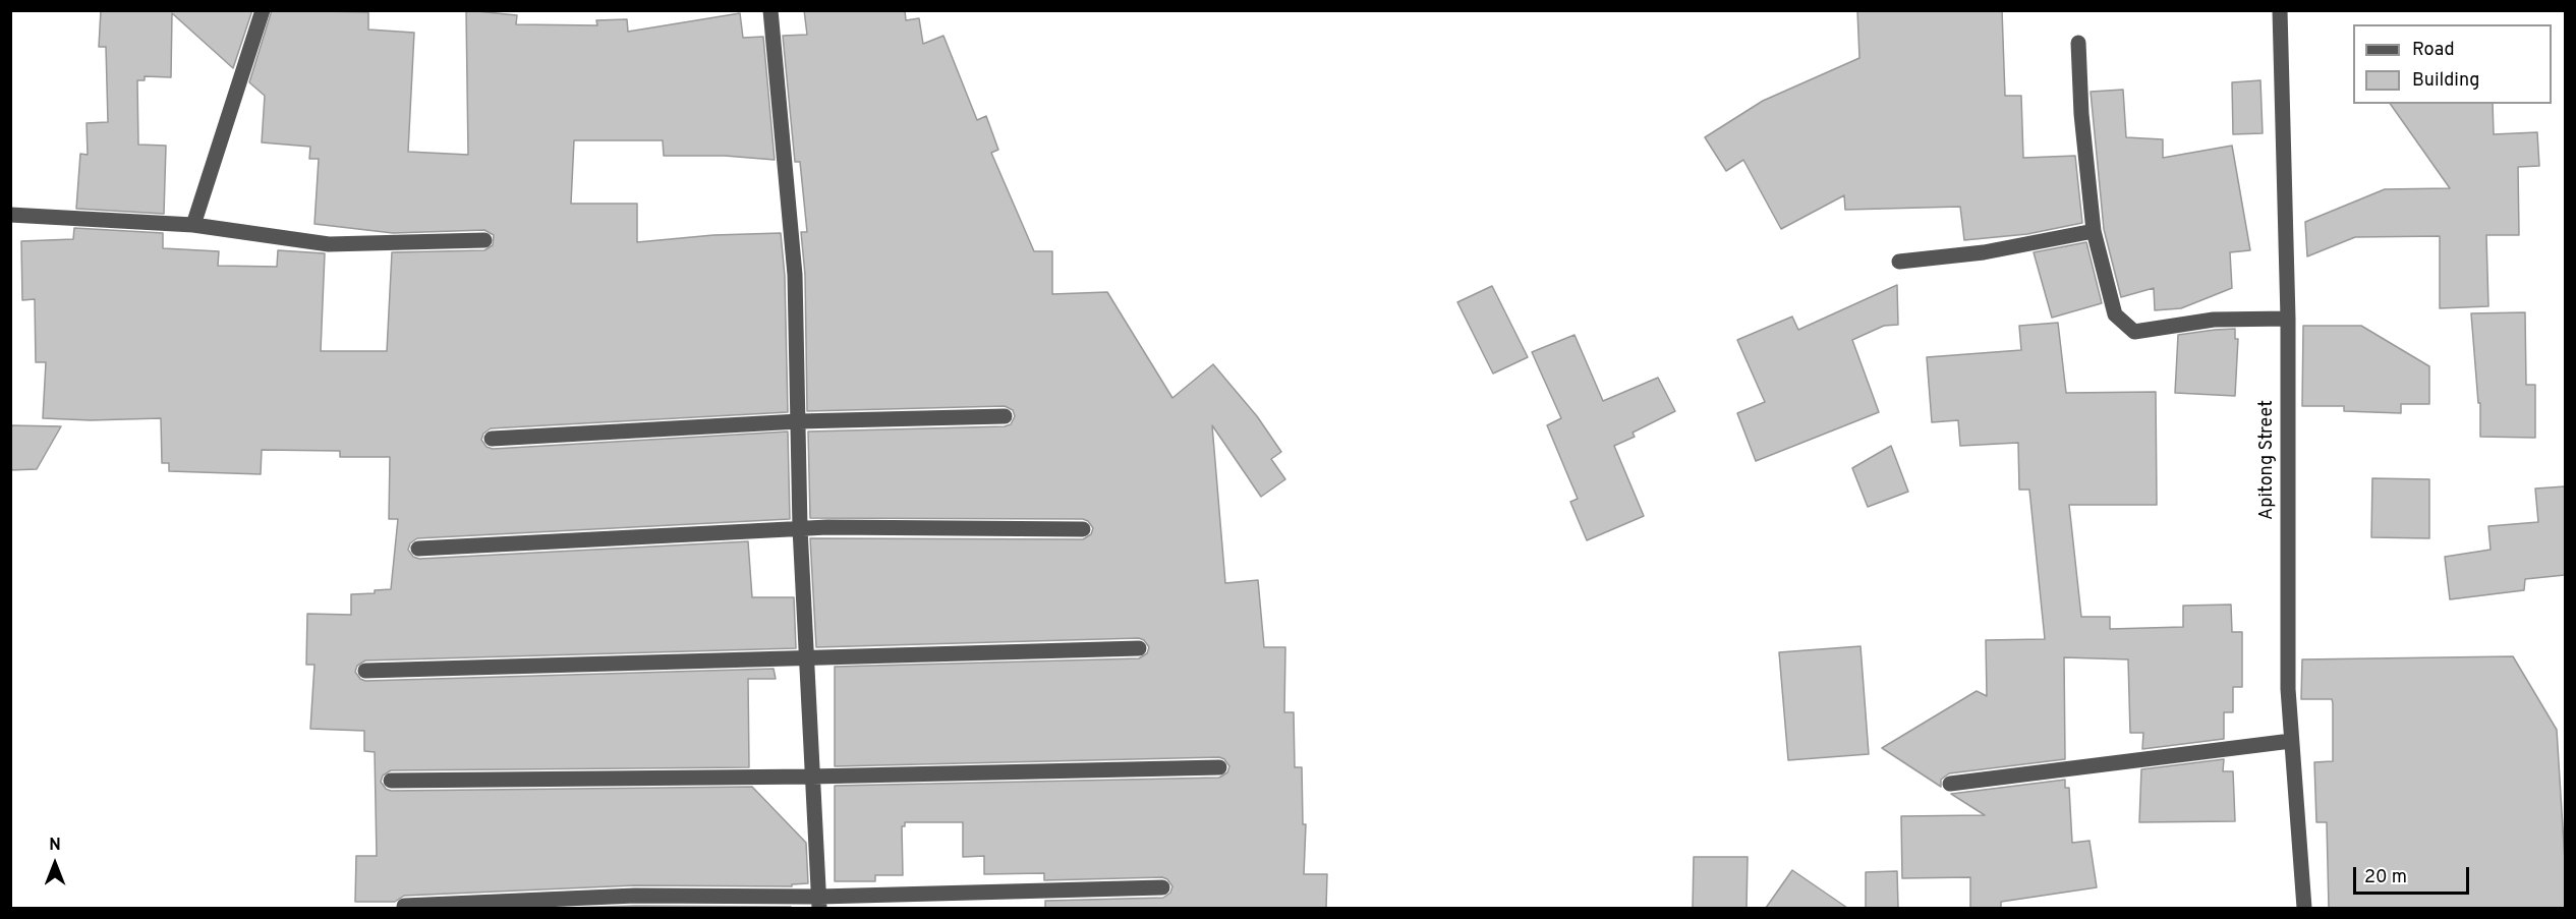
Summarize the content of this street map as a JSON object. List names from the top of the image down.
{
  "streets": {
    "street": ["Apitong Street"]
  },
  "legend": ["Road", "Building"],
  "scale_bar": "20 m",
  "north": "top"
}
